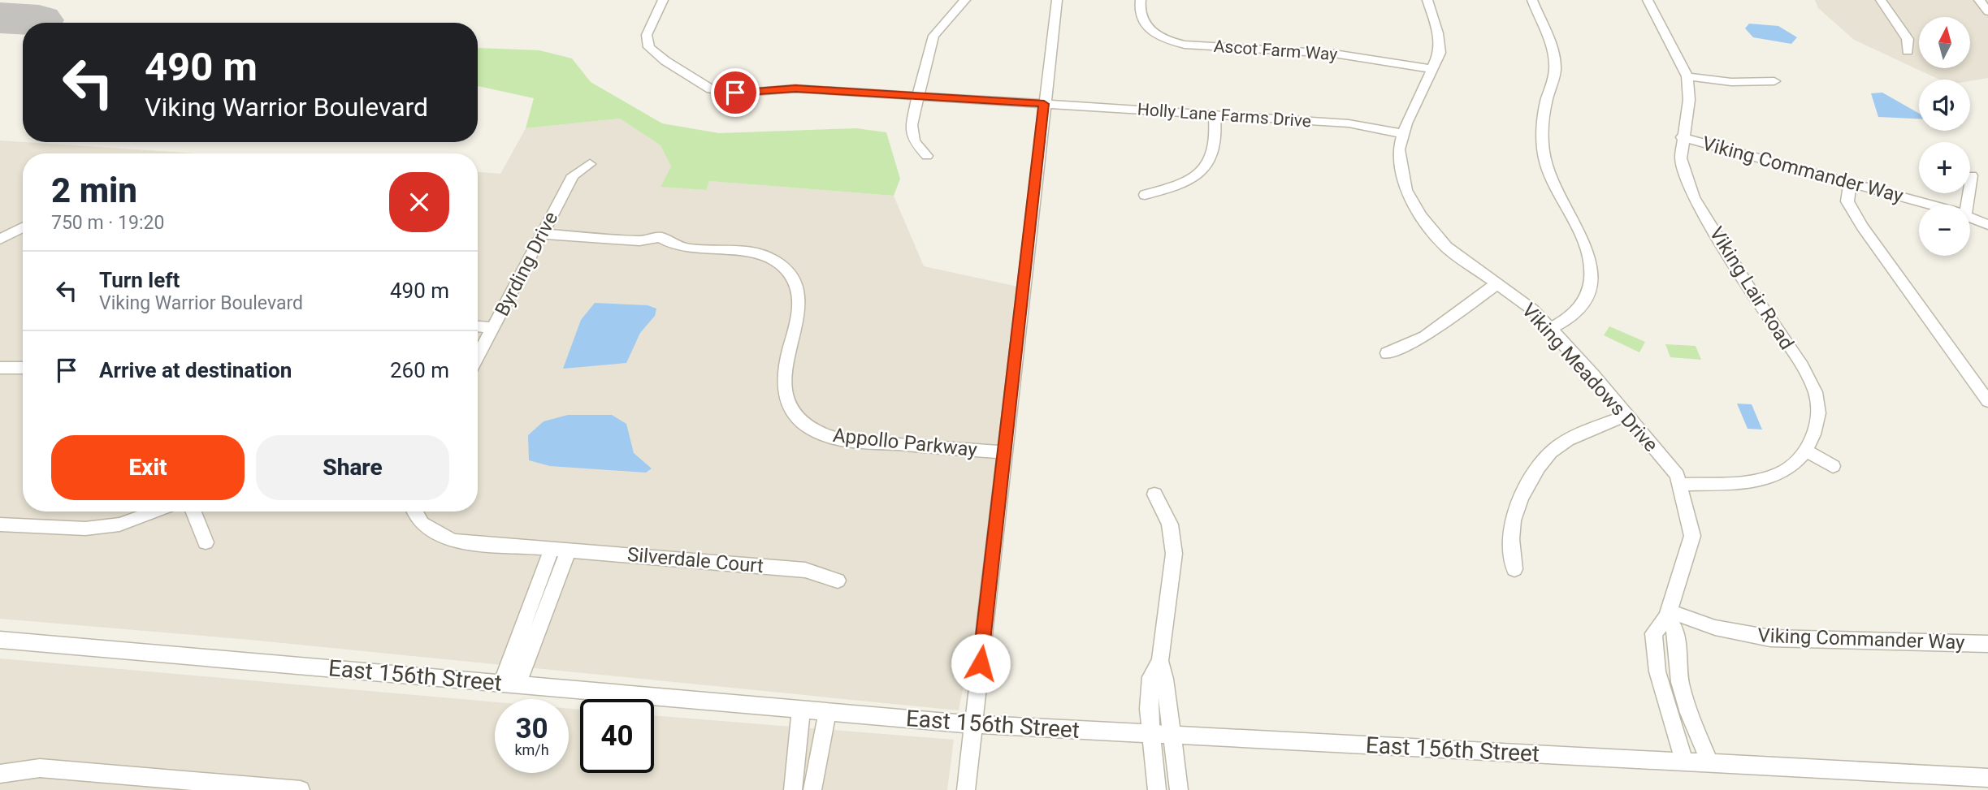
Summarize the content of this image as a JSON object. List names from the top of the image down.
{
  "streets": {
    "street": [
      "Ascot Farm Way",
      "Holly Lane Farms Drive",
      "Viking Commander Way",
      "Byrding Drive",
      "Viking Lair Road",
      "Viking Meadows Drive",
      "Appollo Parkway",
      "Silverdale Court",
      "East 156th Street"
    ]
  },
  "crossings": [
    ["Ascot Farm Way", "Viking Meadows Drive"],
    ["Holly Lane Farms Drive", "Viking Meadows Drive"],
    ["Viking Commander Way", "Viking Lair Road"],
    ["Viking Commander Way", "Viking Meadows Drive"],
    ["Byrding Drive", "Appollo Parkway"],
    ["Viking Lair Road", "Viking Meadows Drive"],
    ["Viking Meadows Drive", "East 156th Street"]
  ],
  "north": "top",
  "page": {
    "map_buttons": ["+", "−"],
    "turn": ["490 m", "Viking Warrior Boulevard"],
    "heading": ["2 min", "750 m · 19:20"],
    "list": [
      {
        "name": "Turn left",
        "note": "Viking Warrior Boulevard",
        "value": "490 m"
      },
      {
        "name": "Arrive at destination",
        "value": "260 m"
      }
    ],
    "buttons": ["Exit", "Share"],
    "speed": "30 km/h",
    "limit": "40"
  }
}
